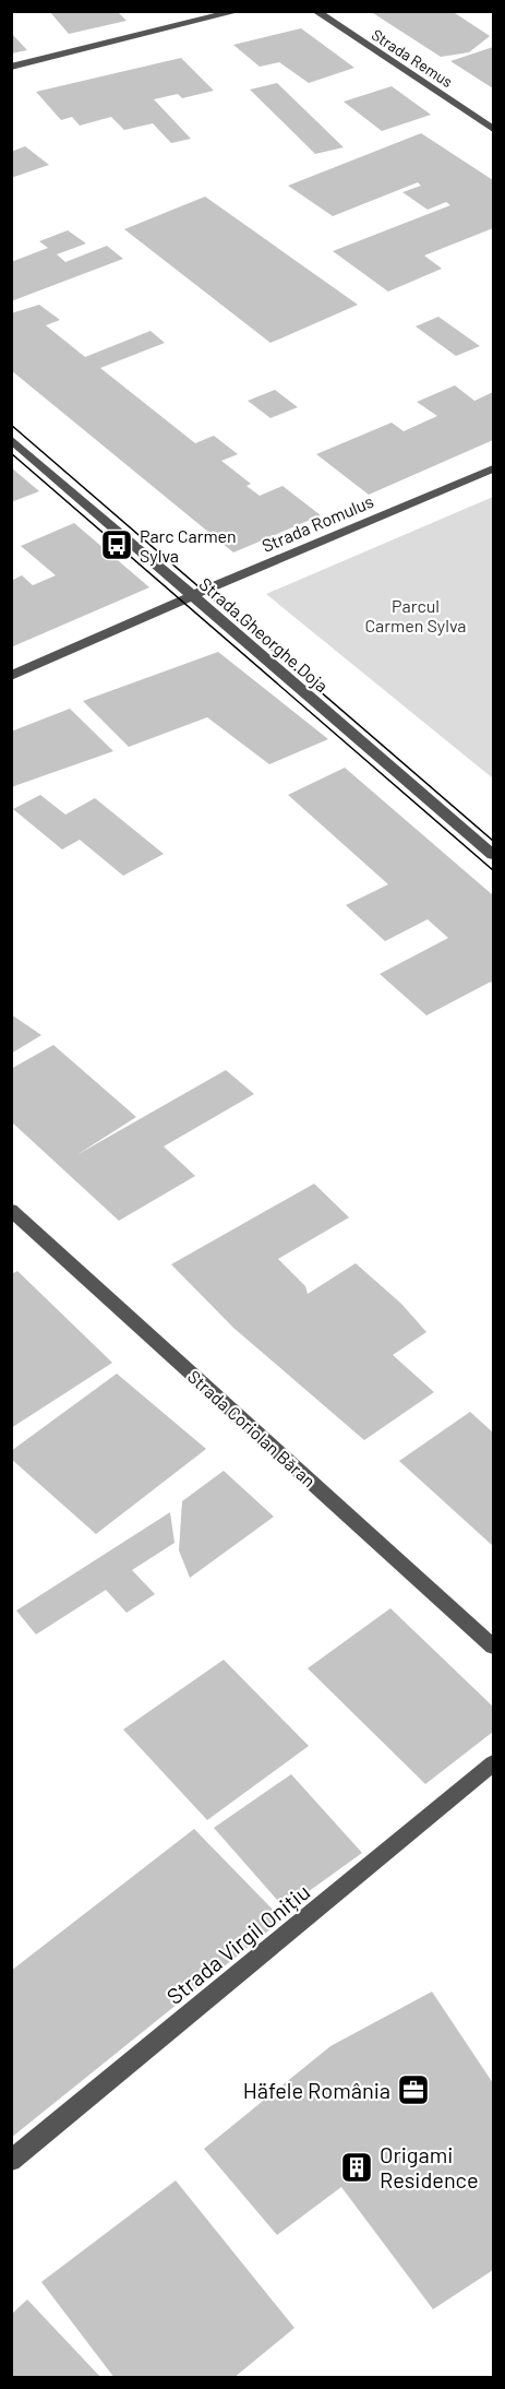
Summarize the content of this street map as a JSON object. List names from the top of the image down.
{
  "streets": {
    "street": [
      "Strada Remus",
      "Strada Romulus",
      "Strada Gheorghe Doja",
      "Strada Coriolan Băran",
      "Strada Virgil Onițiu"
    ]
  },
  "crossings": [
    ["Strada Romulus", "Strada Gheorghe Doja"]
  ],
  "parks": ["Parcul Carmen Sylva"],
  "places": {
    "bus stop": ["Parc Carmen Sylva"],
    "office": ["Häfele România"],
    "building": ["Origami Residence"]
  }
}
